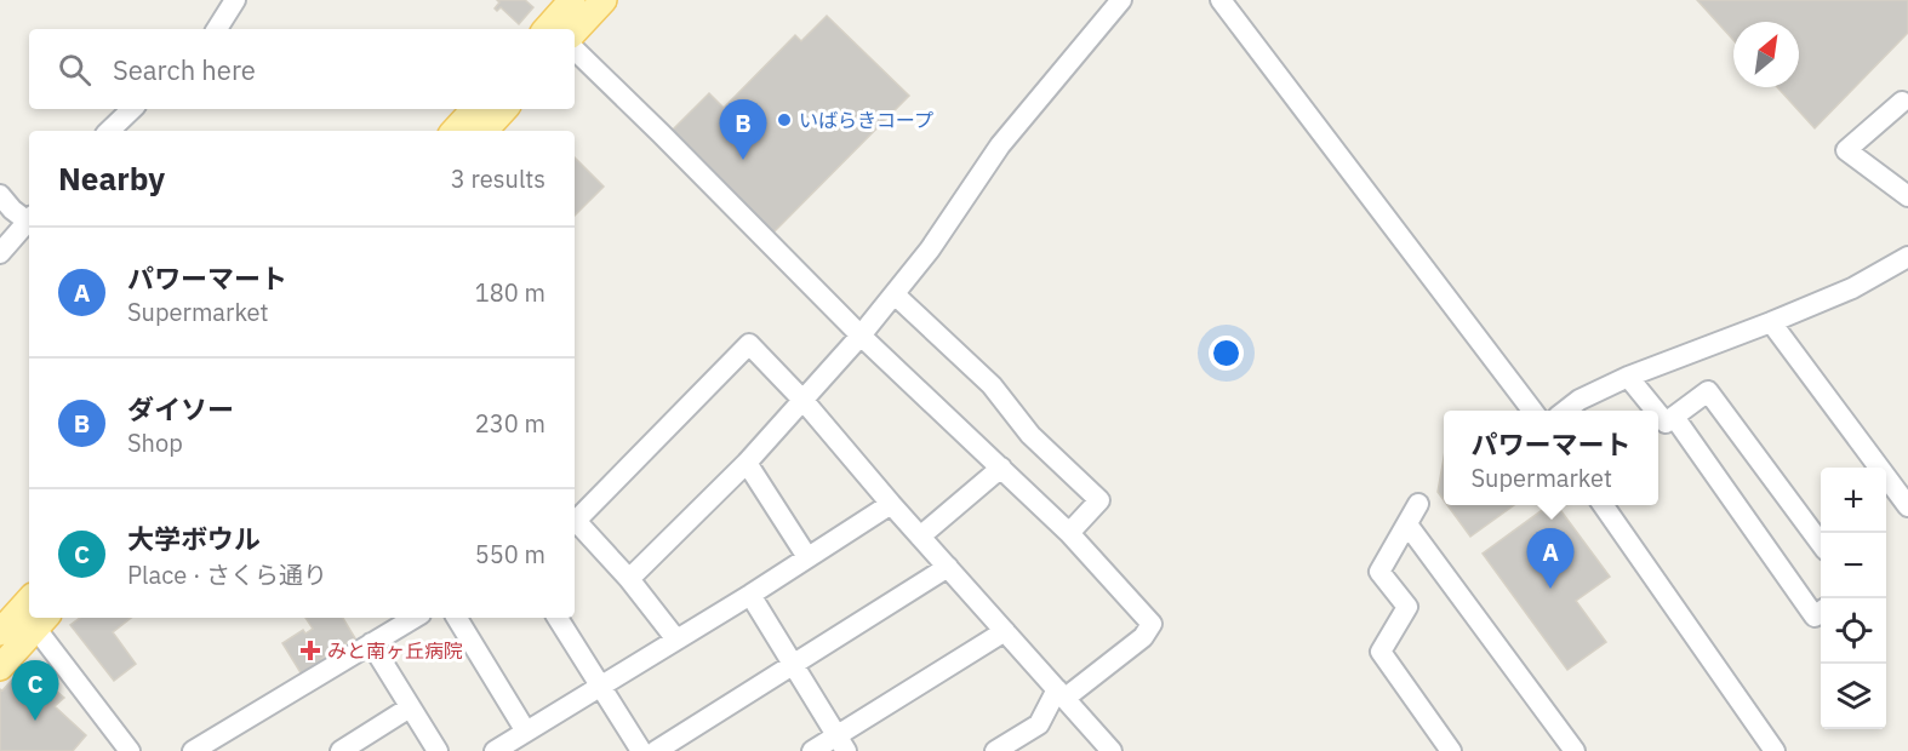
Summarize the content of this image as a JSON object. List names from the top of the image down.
{
  "places": {
    "other": ["いばらきコープ"],
    "health": ["みと南ヶ丘病院"]
  },
  "north": "top right",
  "page": {
    "search": "Search here",
    "pins": ["B", "A", "C"],
    "heading": ["Nearby", "3 results"],
    "list": [
      {
        "mark": "A",
        "name": "パワーマート",
        "note": "Supermarket",
        "value": "180 m"
      },
      {
        "mark": "B",
        "name": "ダイソー",
        "note": "Shop",
        "value": "230 m"
      },
      {
        "mark": "C",
        "name": "大学ボウル",
        "note": "Place · さくら通り",
        "value": "550 m"
      }
    ],
    "popup": ["パワーマート", "Supermarket"],
    "map_buttons": ["+", "−"]
  }
}
